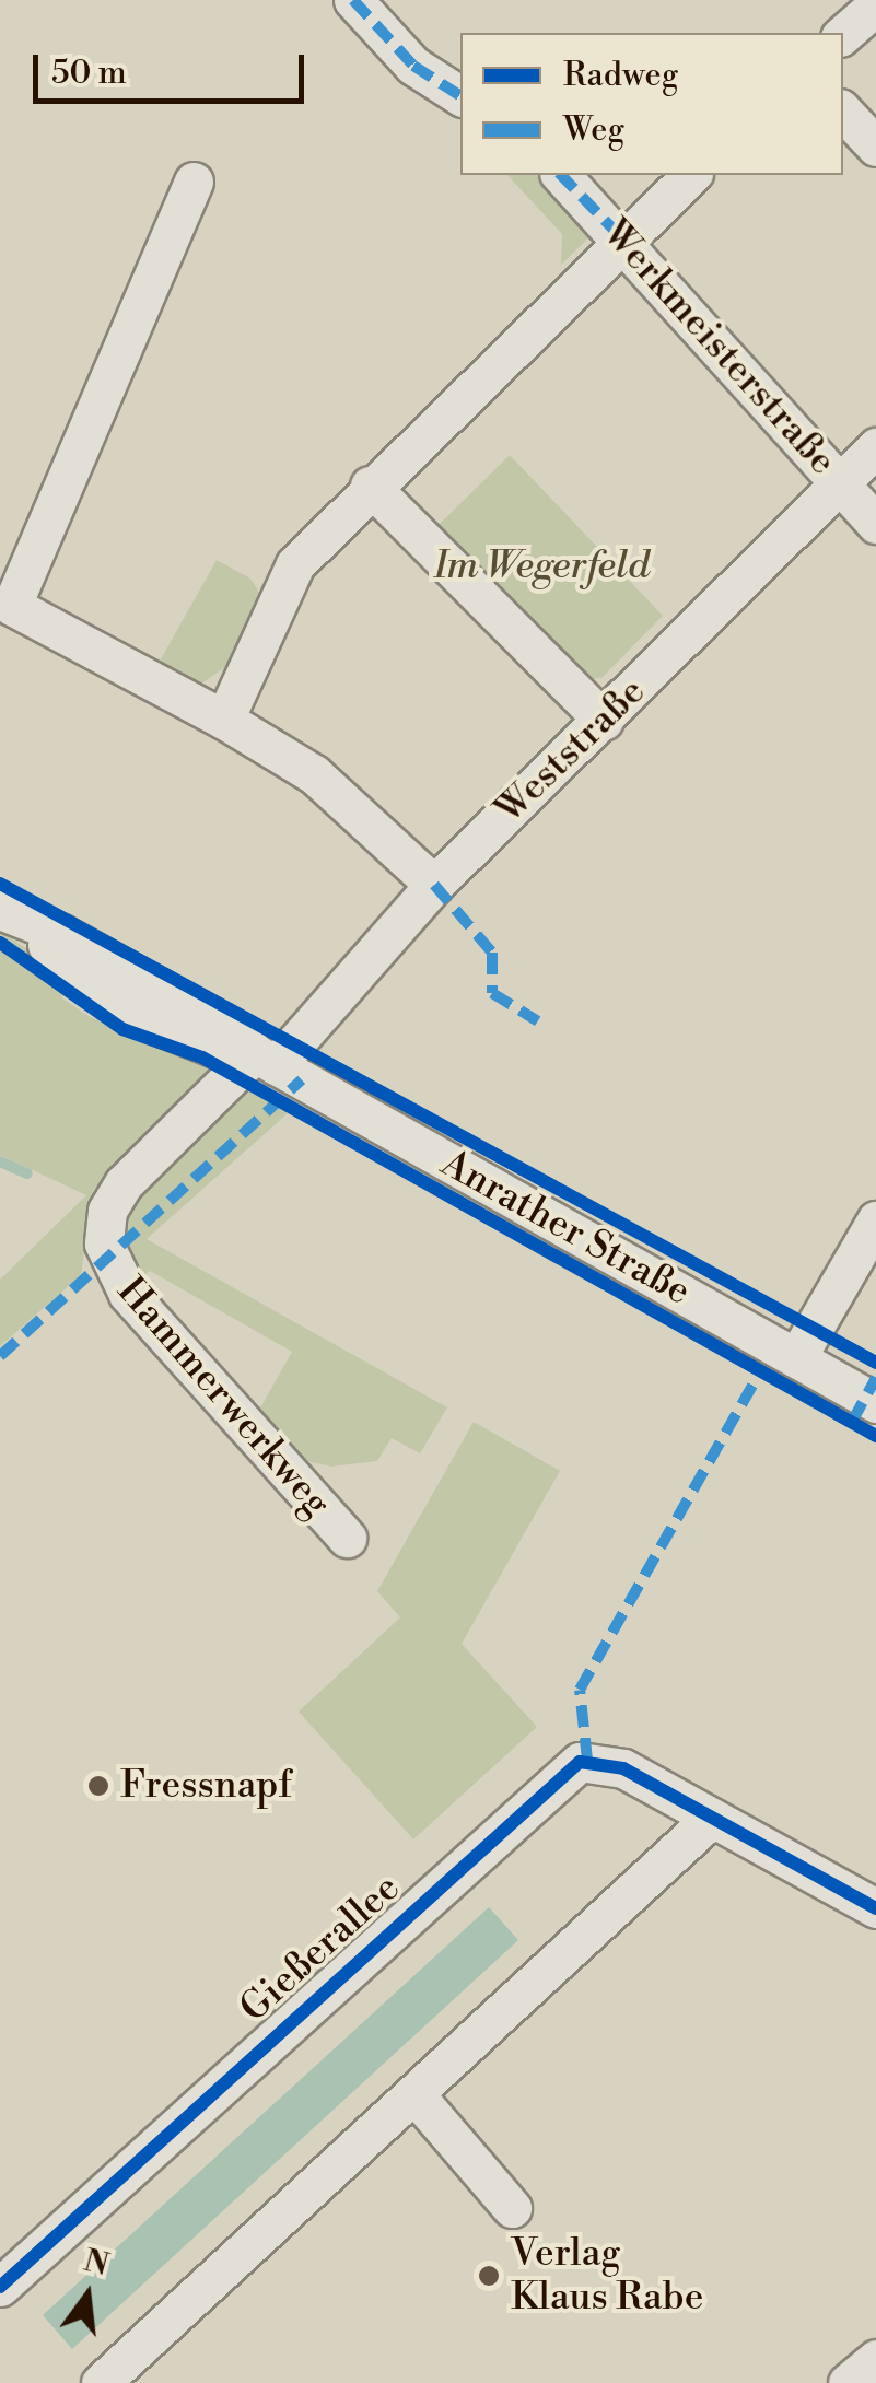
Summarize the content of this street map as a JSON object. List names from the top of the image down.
{
  "streets": {
    "street": [
      "Werkmeisterstraße",
      "Weststraße",
      "Anrather Straße",
      "Hammerwerkweg",
      "Gießerallee"
    ]
  },
  "crossings": [
    ["Werkmeisterstraße", "Weststraße"],
    ["Weststraße", "Anrather Straße"],
    ["Weststraße", "Hammerwerkweg"],
    ["Anrather Straße", "Hammerwerkweg"]
  ],
  "parks": ["Im Wegerfeld"],
  "places": ["Fressnapf", "Verlag Klaus Rabe"],
  "legend": ["Radweg", "Weg"],
  "scale_bar": "50 m",
  "north": "top"
}
